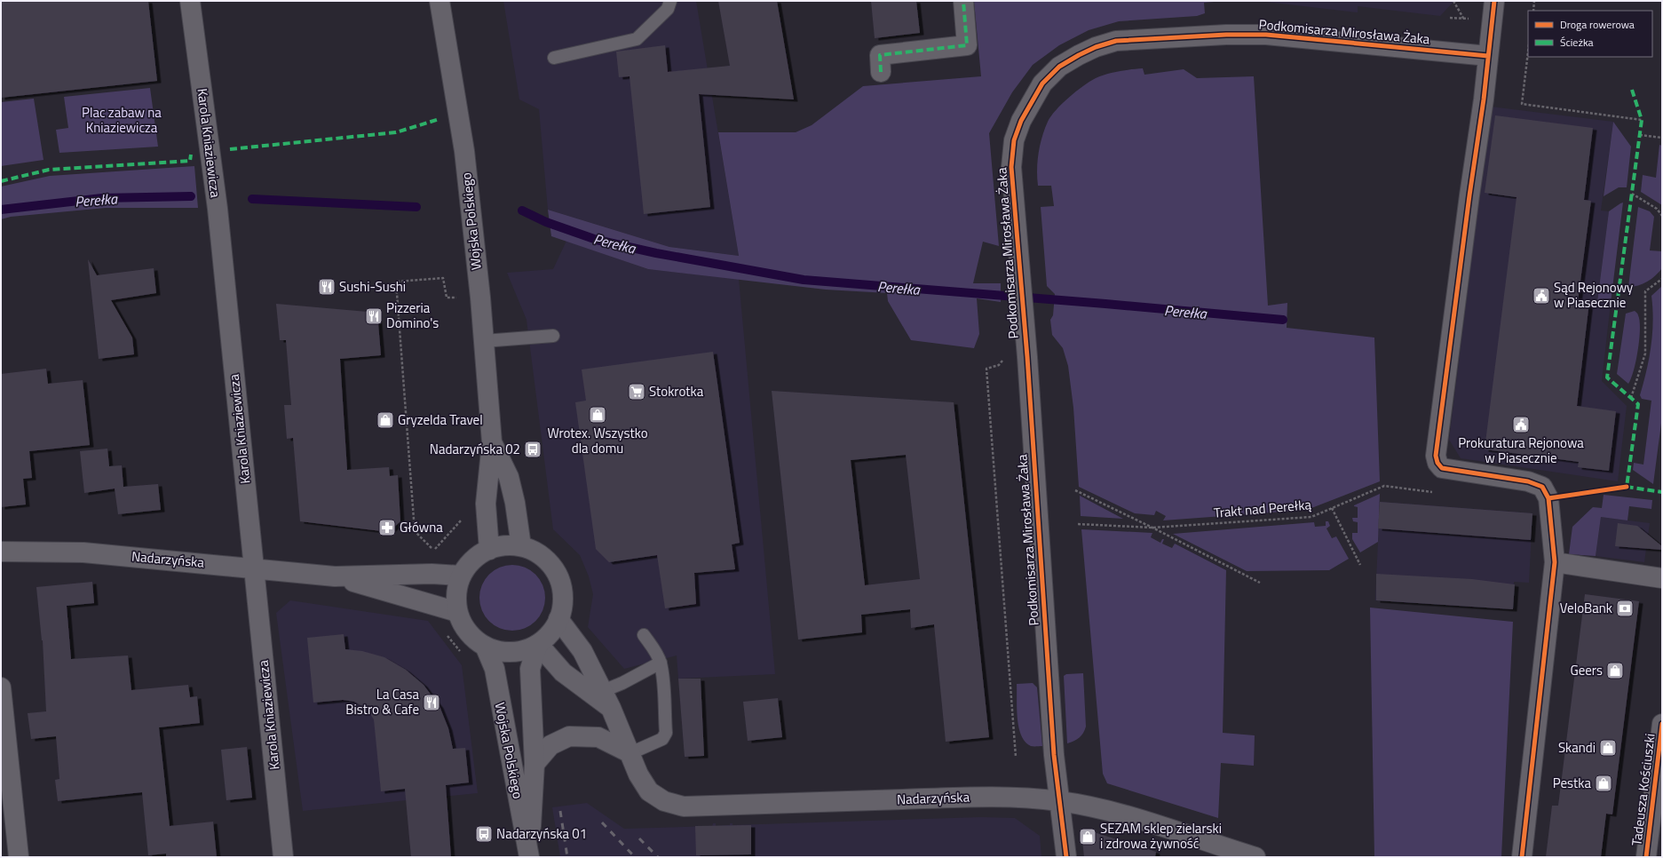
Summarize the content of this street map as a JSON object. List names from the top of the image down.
{
  "streets": {
    "street": [
      "Podkomisarza Mirosława Żaka",
      "Karola Kniaziewicza",
      "Wojska Polskiego",
      "Nadarzyńska",
      "Tadeusza Kościuszki"
    ],
    "path": ["Trakt nad Perełką"]
  },
  "crossings": [
    ["Podkomisarza Mirosława Żaka", "Nadarzyńska"],
    ["Karola Kniaziewicza", "Nadarzyńska"],
    ["Wojska Polskiego", "Nadarzyńska"]
  ],
  "water": ["Perełka"],
  "parks": ["Plac zabaw na Kniaziewicza"],
  "places": {
    "restaurant": ["Sushi-Sushi", "Pizzeria Domino's", "La Casa Bistro & Cafe"],
    "public building": ["Sąd Rejonowy w Piasecznie", "Prokuratura Rejonowa w Piasecznie"],
    "supermarket": ["Stokrotka"],
    "shop": [
      "Wrotex. Wszystko dla domu",
      "Gryzelda Travel",
      "Geers",
      "Skandi",
      "Pestka",
      "SEZAM sklep zielarski i zdrowa żywność"
    ],
    "bus stop": ["Nadarzyńska 02", "Nadarzyńska 01"],
    "pharmacy": ["Główna"],
    "bank": ["VeloBank"]
  },
  "legend": ["Droga rowerowa", "Ścieżka"]
}
